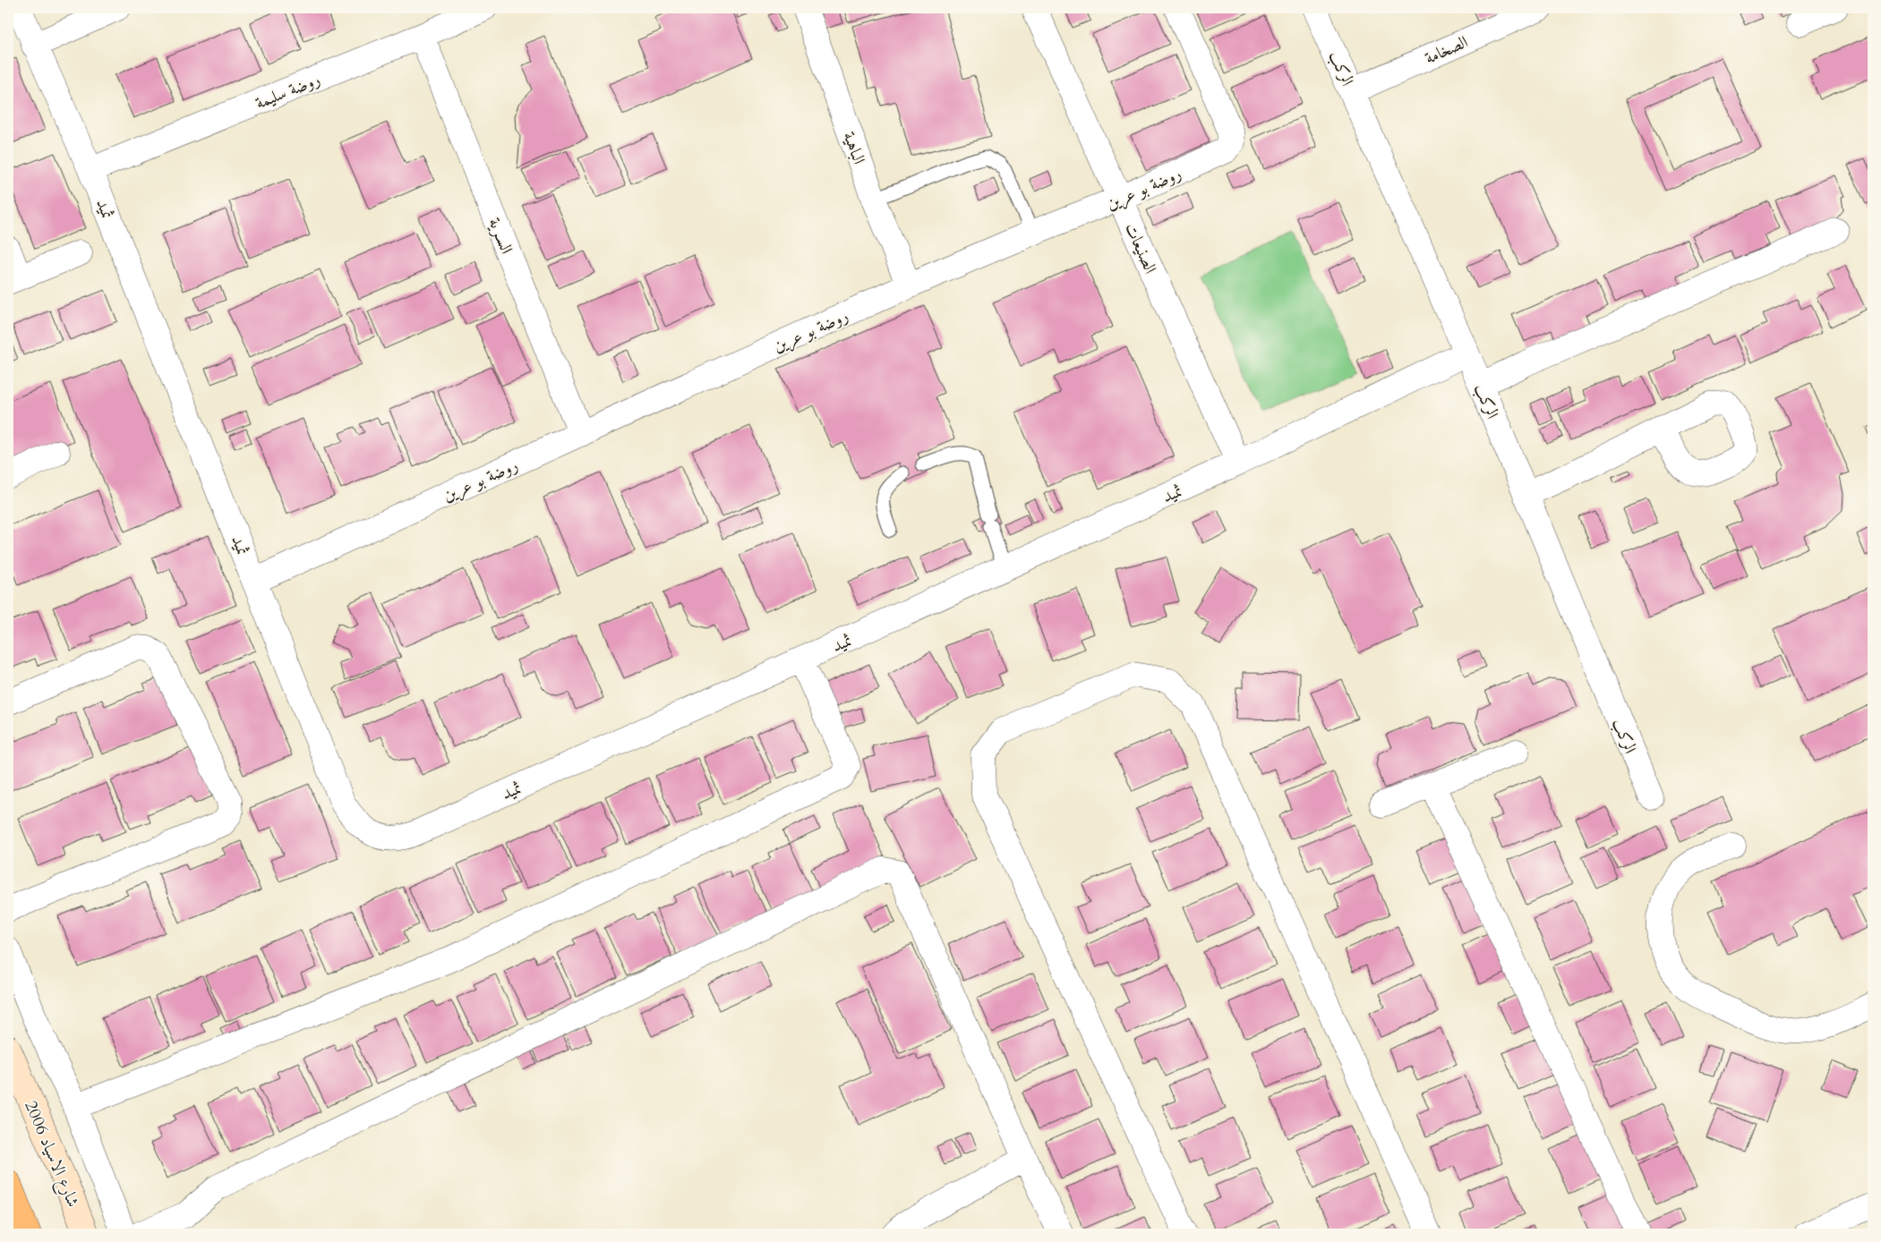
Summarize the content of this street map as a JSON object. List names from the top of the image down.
{
  "streets": {
    "main road": ["شارع الاسياد 2006"],
    "street": [
      "الصخامة",
      "الركب",
      "روضة سليمة",
      "الباهية",
      "روضة بو عرين",
      "ثميد",
      "السـرية",
      "الصنيعات"
    ]
  },
  "crossings": [
    ["الصخامة", "الركب"],
    ["الركب", "ثميد"],
    ["روضة سليمة", "ثميد"],
    ["روضة سليمة", "السـرية"],
    ["الباهية", "روضة بو عرين"],
    ["روضة بو عرين", "ثميد"],
    ["روضة بو عرين", "السـرية"],
    ["روضة بو عرين", "الصنيعات"],
    ["ثميد", "الصنيعات"]
  ]
}
